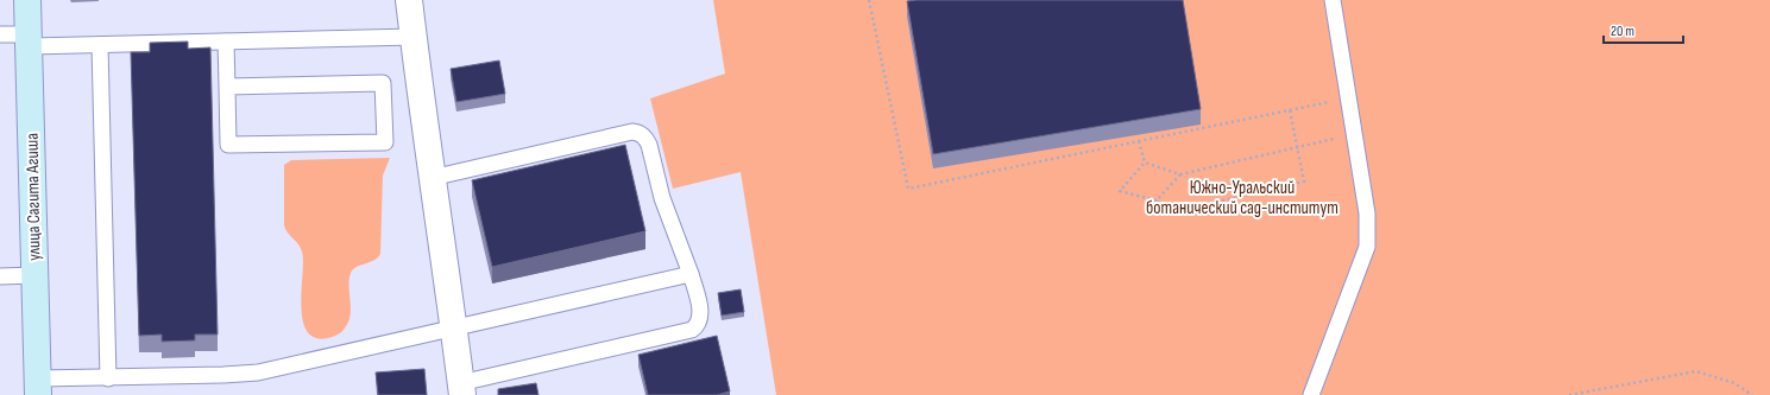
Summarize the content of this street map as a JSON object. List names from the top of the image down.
{
  "streets": {
    "main road": ["улица Сагита Агиша"]
  },
  "parks": ["Южно-Уральский ботанический сад-институт"],
  "scale_bar": "20 m"
}
